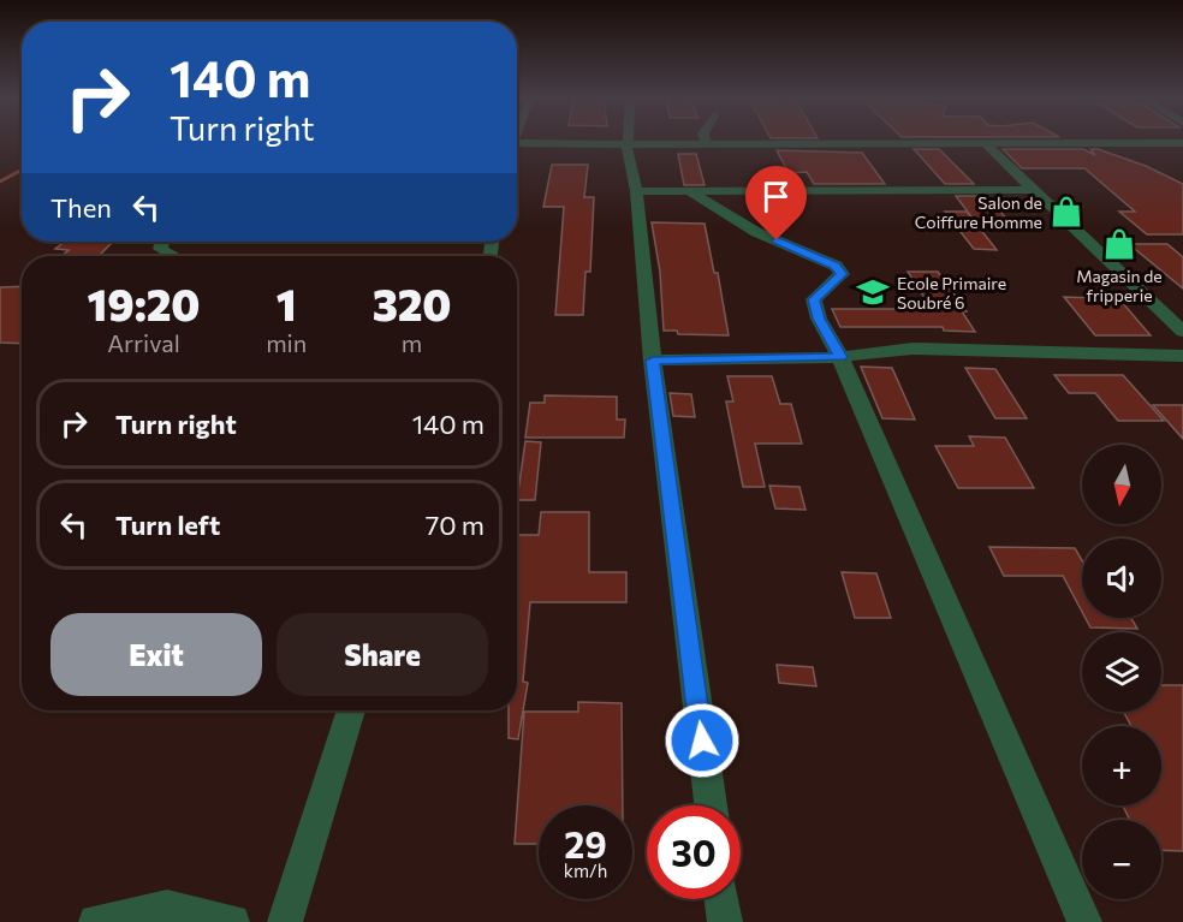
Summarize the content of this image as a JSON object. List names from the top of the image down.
{
  "places": {
    "shop": ["Salon de Coiffure Homme", "Magasin de fripperie"],
    "school or university": ["Ecole Primaire Soubré 6"]
  },
  "north": "bottom",
  "page": {
    "turn": ["140 m", "Turn right"],
    "then": "Then",
    "eta": [
      "19:20",
      "Arrival",
      "1",
      "min",
      "320",
      "m"
    ],
    "list": [
      {
        "name": "Turn right",
        "value": "140 m"
      },
      {
        "name": "Turn left",
        "value": "70 m"
      }
    ],
    "map_buttons": ["+", "−"],
    "buttons": ["Exit", "Share"],
    "speed": "29 km/h",
    "limit": "30"
  }
}
